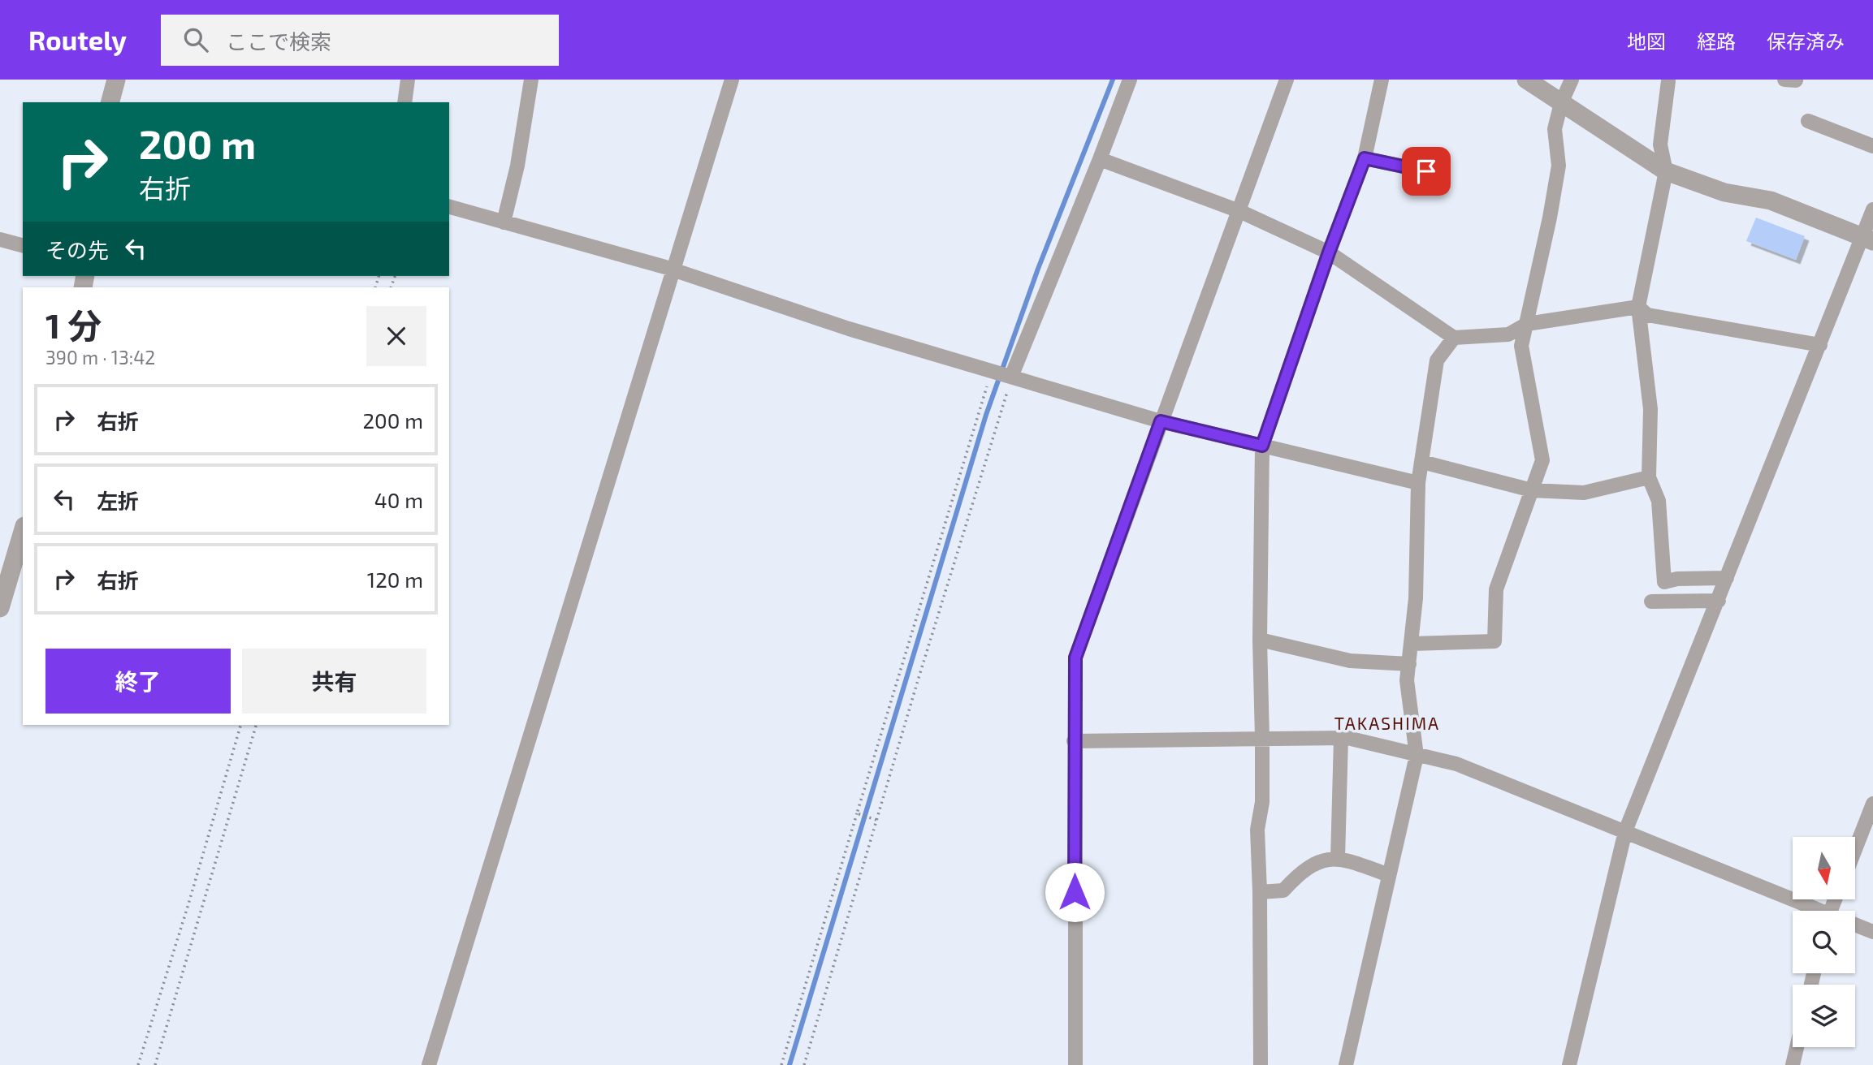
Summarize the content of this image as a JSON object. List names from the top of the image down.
{
  "districts": ["TAKASHIMA"],
  "north": "bottom",
  "page": {
    "header": "Routely",
    "search": "ここで検索",
    "nav": ["地図", "経路", "保存済み"],
    "turn": ["200 m", "右折"],
    "then": "その先",
    "heading": ["1 分", "390 m · 13:42"],
    "list": [
      {
        "name": "右折",
        "value": "200 m"
      },
      {
        "name": "左折",
        "value": "40 m"
      },
      {
        "name": "右折",
        "value": "120 m"
      }
    ],
    "buttons": ["終了", "共有"]
  }
}
